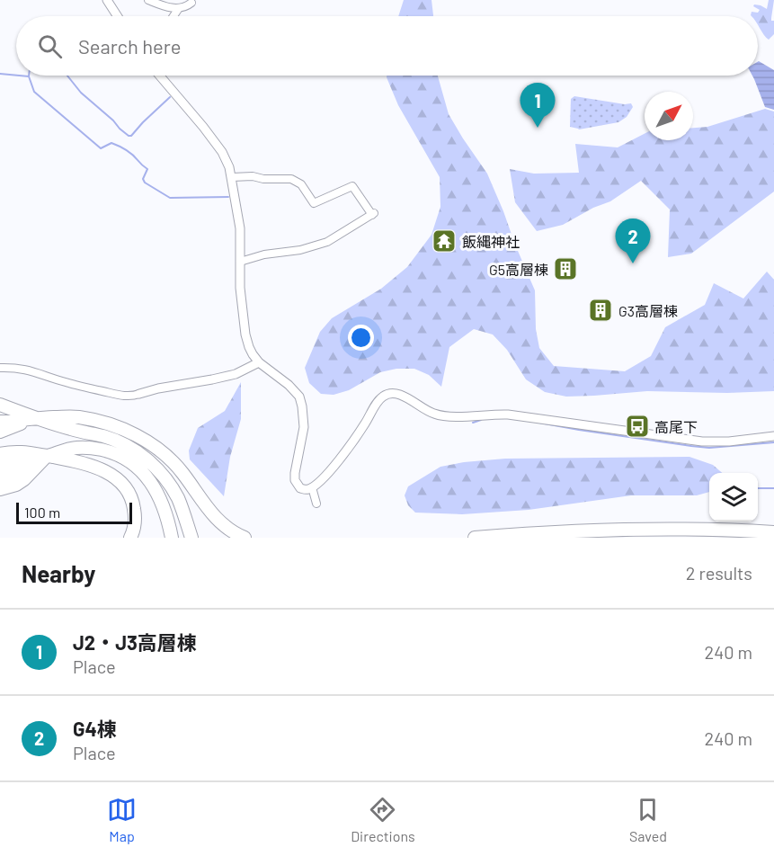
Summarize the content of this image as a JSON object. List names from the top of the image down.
{
  "places": {
    "temple": ["飯縄神社"],
    "building": ["G5高層棟", "G3高層棟"],
    "bus stop": ["高尾下"]
  },
  "scale_bar": "100 m",
  "north": "top right",
  "page": {
    "search": "Search here",
    "pins": ["1", "2"],
    "scale": "100 m",
    "heading": ["Nearby", "2 results"],
    "list": [
      {
        "mark": "1",
        "name": "J2・J3高層棟",
        "note": "Place",
        "value": "240 m"
      },
      {
        "mark": "2",
        "name": "G4棟",
        "note": "Place",
        "value": "240 m"
      }
    ],
    "nav": ["Map", "Directions", "Saved"]
  }
}
